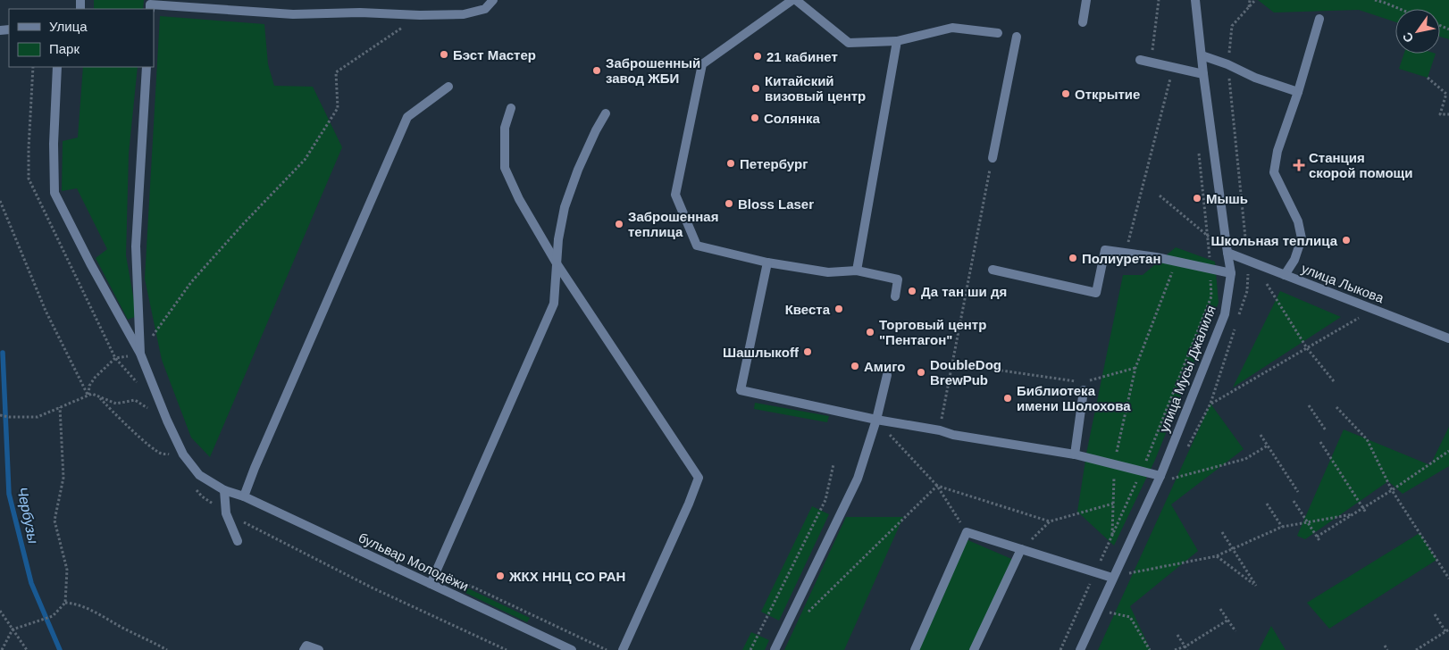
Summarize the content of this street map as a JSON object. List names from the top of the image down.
{
  "streets": {
    "street": ["улица Лыкова", "улица Мусы Джалиля", "бульвар Молодёжи"]
  },
  "crossings": [
    ["улица Лыкова", "улица Мусы Джалиля"]
  ],
  "water": ["Чербузы"],
  "places": {
    "other": [
      "Бэст Мастер",
      "21 кабинет",
      "Заброшенный завод ЖБИ",
      "Китайский визовый центр",
      "Открытие",
      "Солянка",
      "Петербург",
      "Мышь",
      "Bloss Laser",
      "Заброшенная теплица",
      "Школьная теплица",
      "Полиуретан",
      "Да тан ши дя",
      "Квеста",
      "Торговый центр \"Пентагон\"",
      "Шашлыкoff",
      "Амиго",
      "DoubleDog BrewPub",
      "Библиотека имени Шолохова",
      "ЖКХ ННЦ СО РАН"
    ],
    "health": ["Станция скорой помощи"]
  },
  "legend": ["Улица", "Парк"],
  "north": "bottom left"
}
